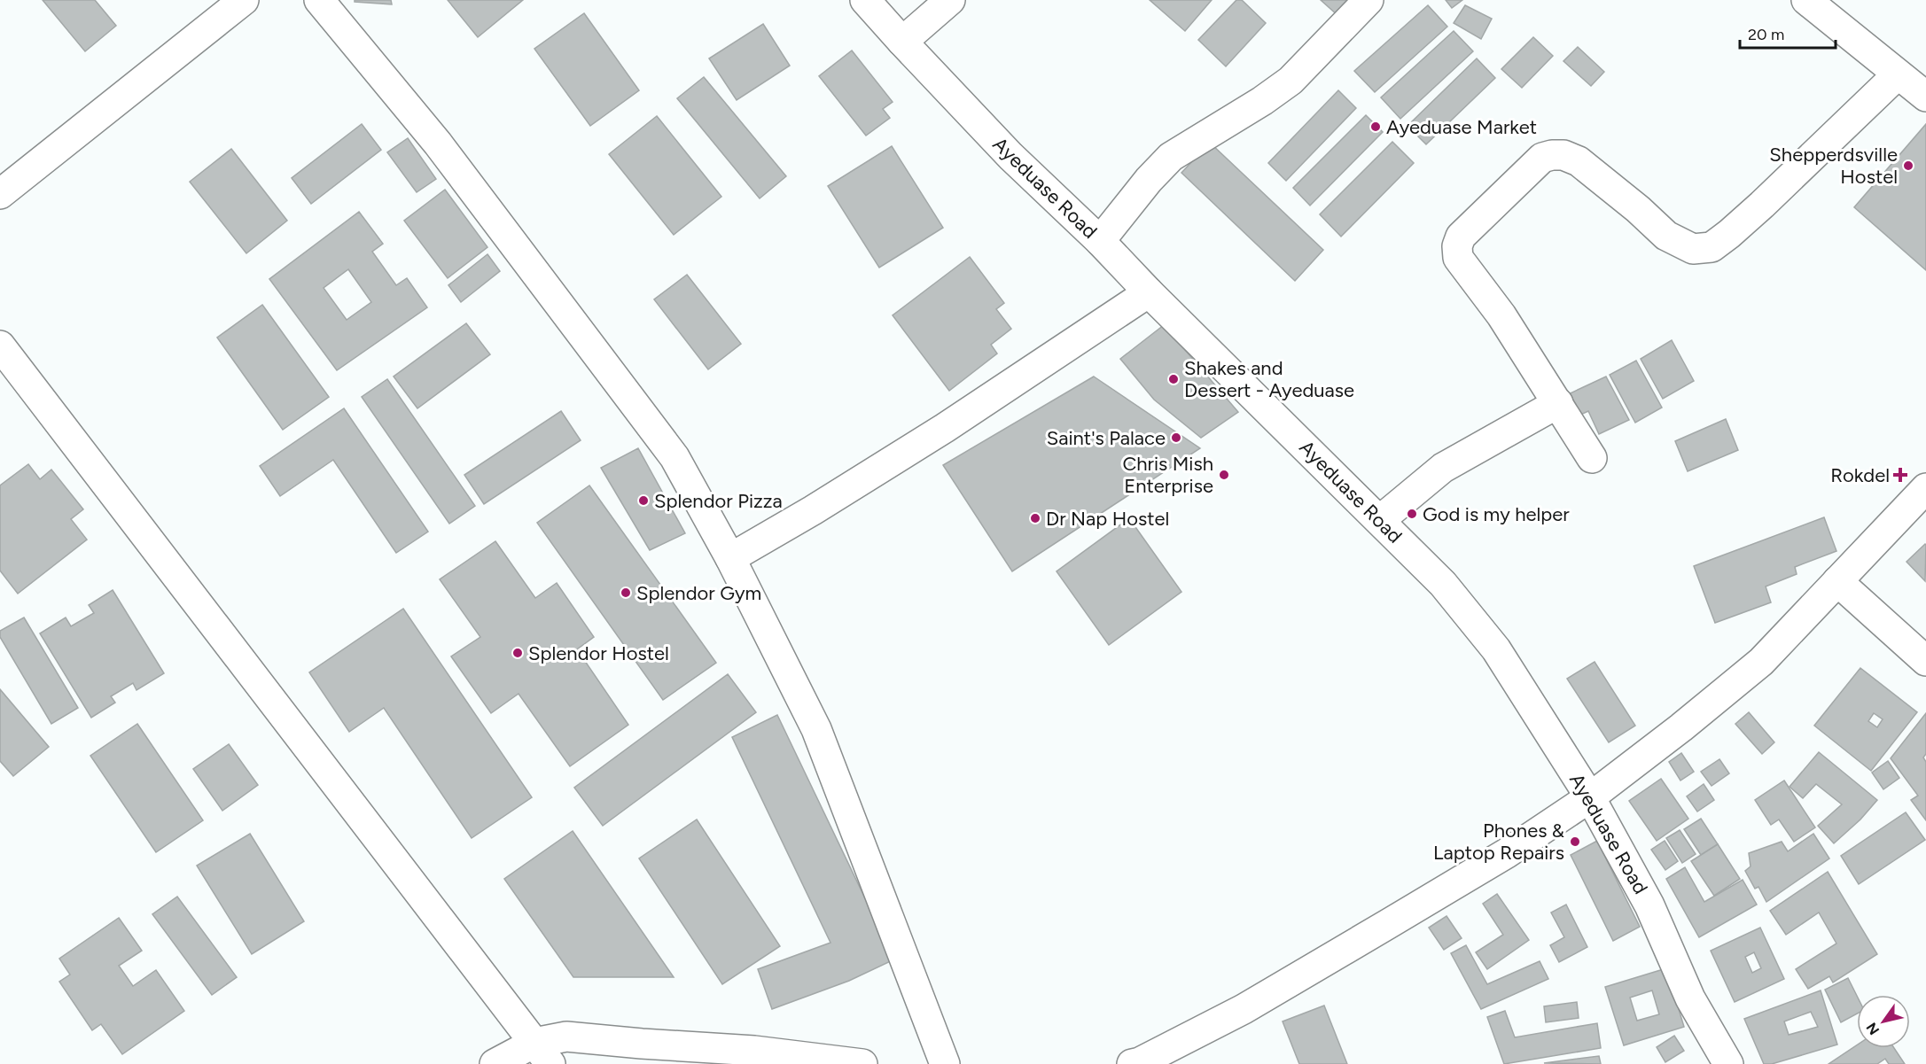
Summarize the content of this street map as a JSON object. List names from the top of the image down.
{
  "streets": {
    "street": ["Ayeduase Road"]
  },
  "places": {
    "other": [
      "Ayeduase Market",
      "Shepperdsville Hostel",
      "Shakes and Dessert - Ayeduase",
      "Saint's Palace",
      "Chris Mish Enterprise",
      "Splendor Pizza",
      "God is my helper",
      "Dr Nap Hostel",
      "Splendor Gym",
      "Splendor Hostel",
      "Phones & Laptop Repairs"
    ],
    "health": ["Rokdel"]
  },
  "scale_bar": "20 m",
  "north": "bottom left"
}
